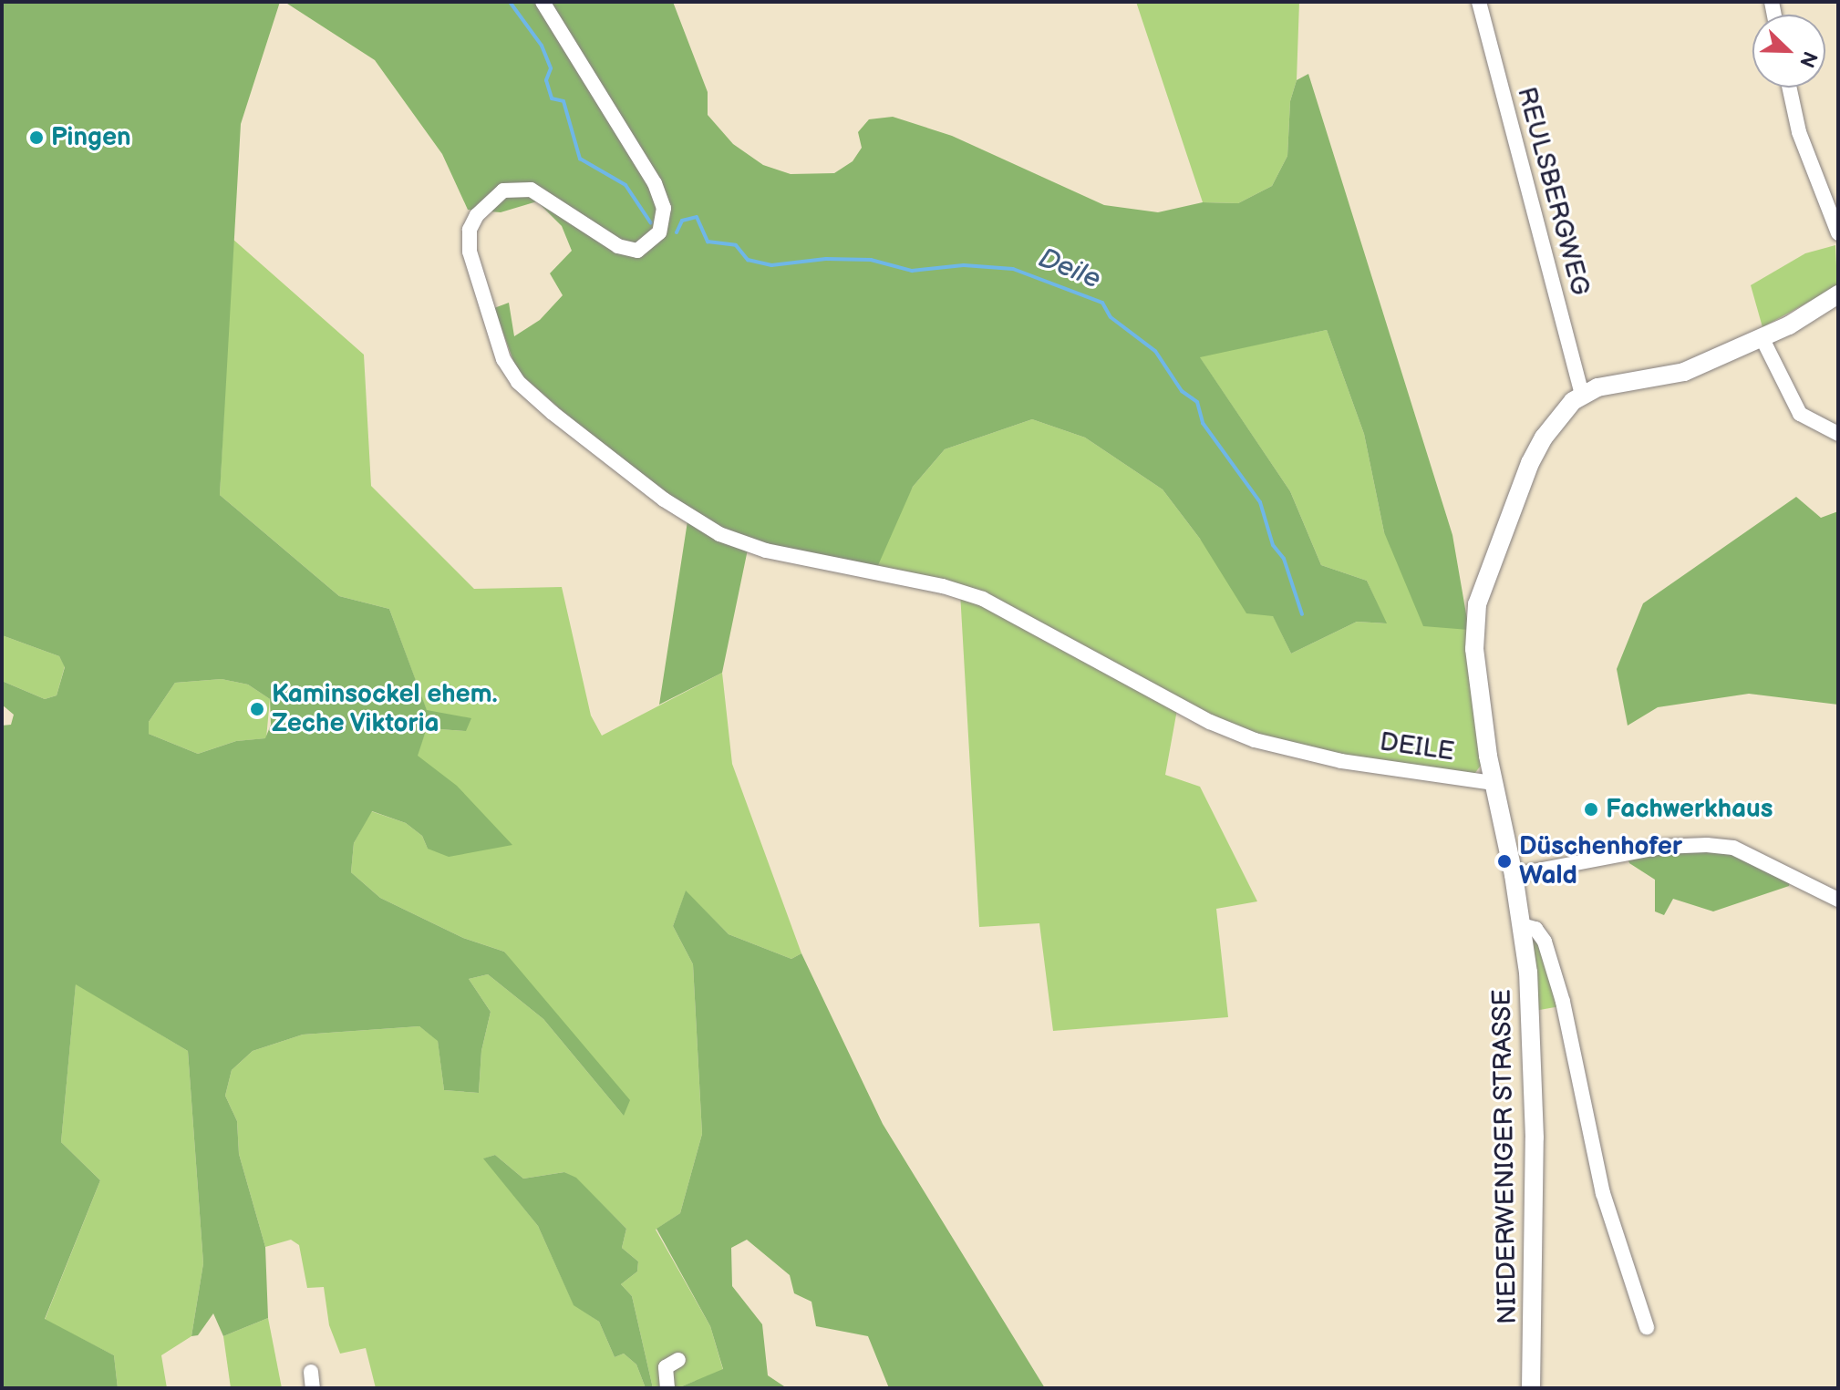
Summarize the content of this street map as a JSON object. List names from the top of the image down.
{
  "streets": {
    "street": ["REULSBERGWEG", "DEILE", "NIEDERWENIGER STRASSE"]
  },
  "crossings": [
    ["REULSBERGWEG", "NIEDERWENIGER STRASSE"],
    ["DEILE", "NIEDERWENIGER STRASSE"]
  ],
  "water": ["Deile"],
  "places": [
    "Pingen",
    "Kaminsockel ehem. Zeche Viktoria",
    "Fachwerkhaus",
    "Düschenhofer Wald"
  ],
  "north": "bottom right"
}
